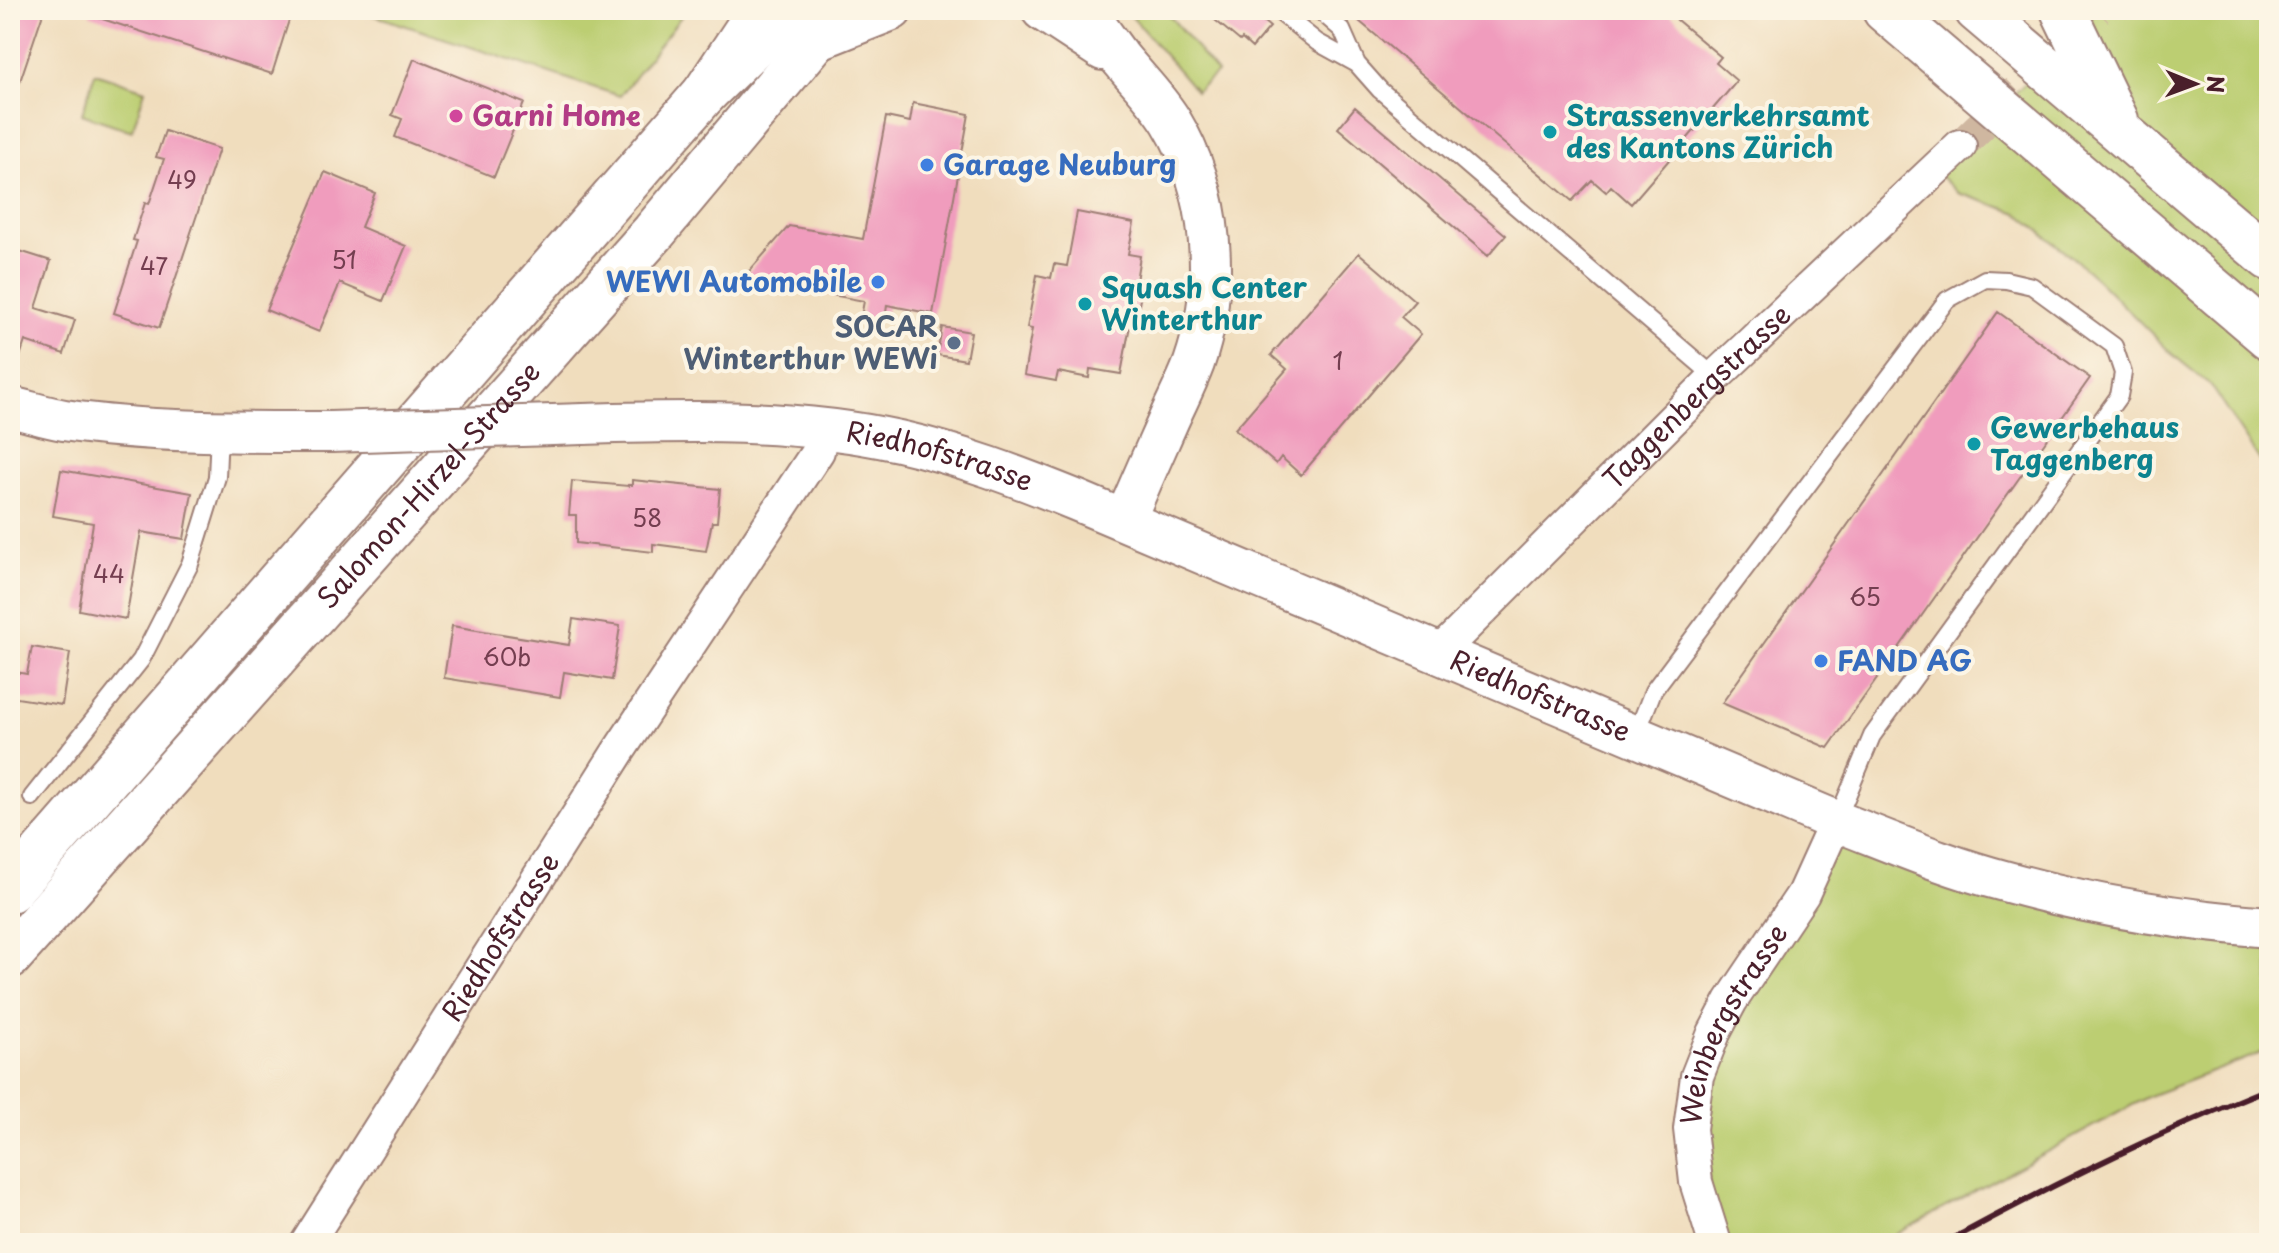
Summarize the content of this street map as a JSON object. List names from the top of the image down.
{
  "streets": {
    "main road": ["Salomon-Hirzel-Strasse"],
    "street": ["Taggenbergstrasse", "Riedhofstrasse", "Weinbergstrasse"]
  },
  "crossings": [
    ["Taggenbergstrasse", "Riedhofstrasse"],
    ["Riedhofstrasse", "Weinbergstrasse"]
  ],
  "places": [
    "Garni Home",
    "Strassenverkehrsamt des Kantons Zürich",
    "Garage Neuburg",
    "WEWI Automobile",
    "Squash Center Winterthur",
    "SOCAR Winterthur WEWi",
    "Gewerbehaus Taggenberg",
    "FAND AG"
  ],
  "house_numbers": [
    "49",
    "51",
    "47",
    "1",
    "58",
    "44",
    "65",
    "60b"
  ],
  "north": "right"
}
